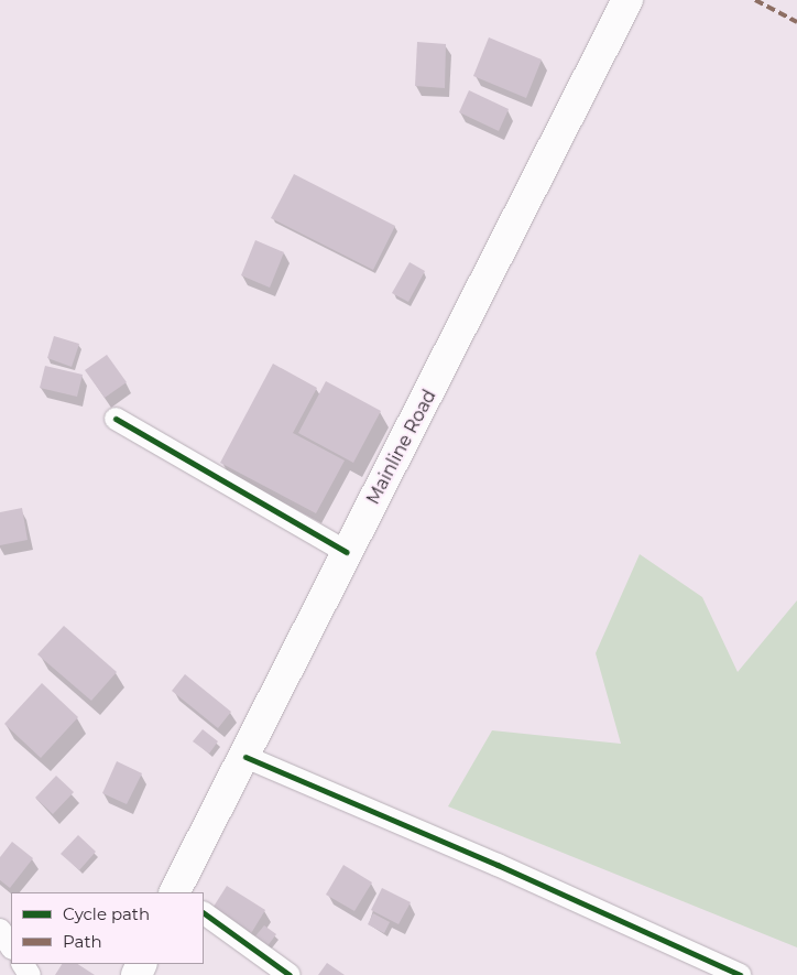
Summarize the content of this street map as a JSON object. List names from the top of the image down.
{
  "streets": {
    "main road": ["Mainline Road"]
  },
  "legend": ["Cycle path", "Path"]
}
